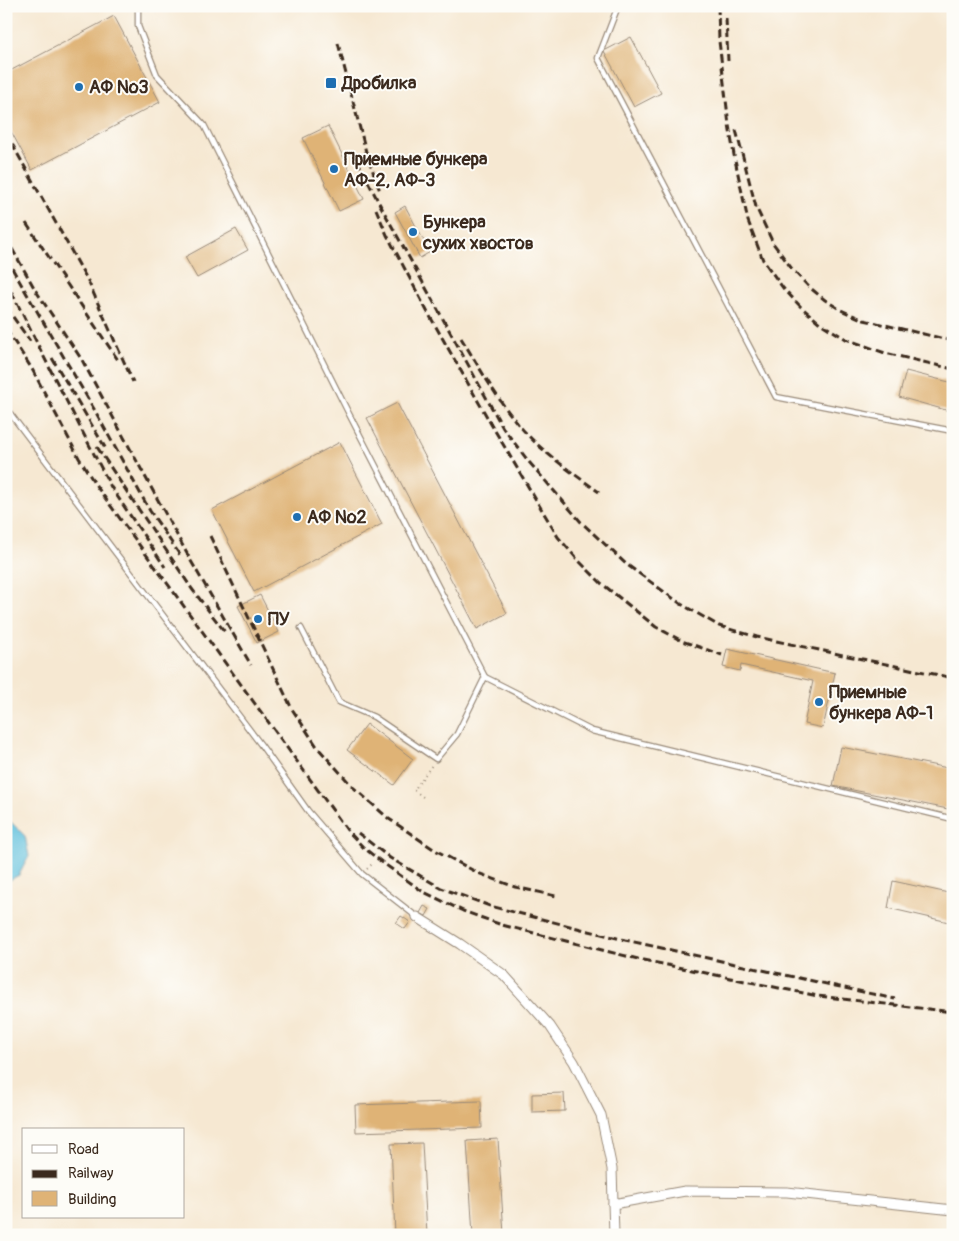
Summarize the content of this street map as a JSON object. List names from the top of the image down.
{
  "places": {
    "transit": ["Дробилка"],
    "other": [
      "АФ №3",
      "Приемные бункера АФ-2, АФ-3",
      "Бункера сухих хвостов",
      "АФ №2",
      "ПУ",
      "Приемные бункера АФ-1"
    ]
  },
  "legend": ["Road", "Railway", "Building"]
}
